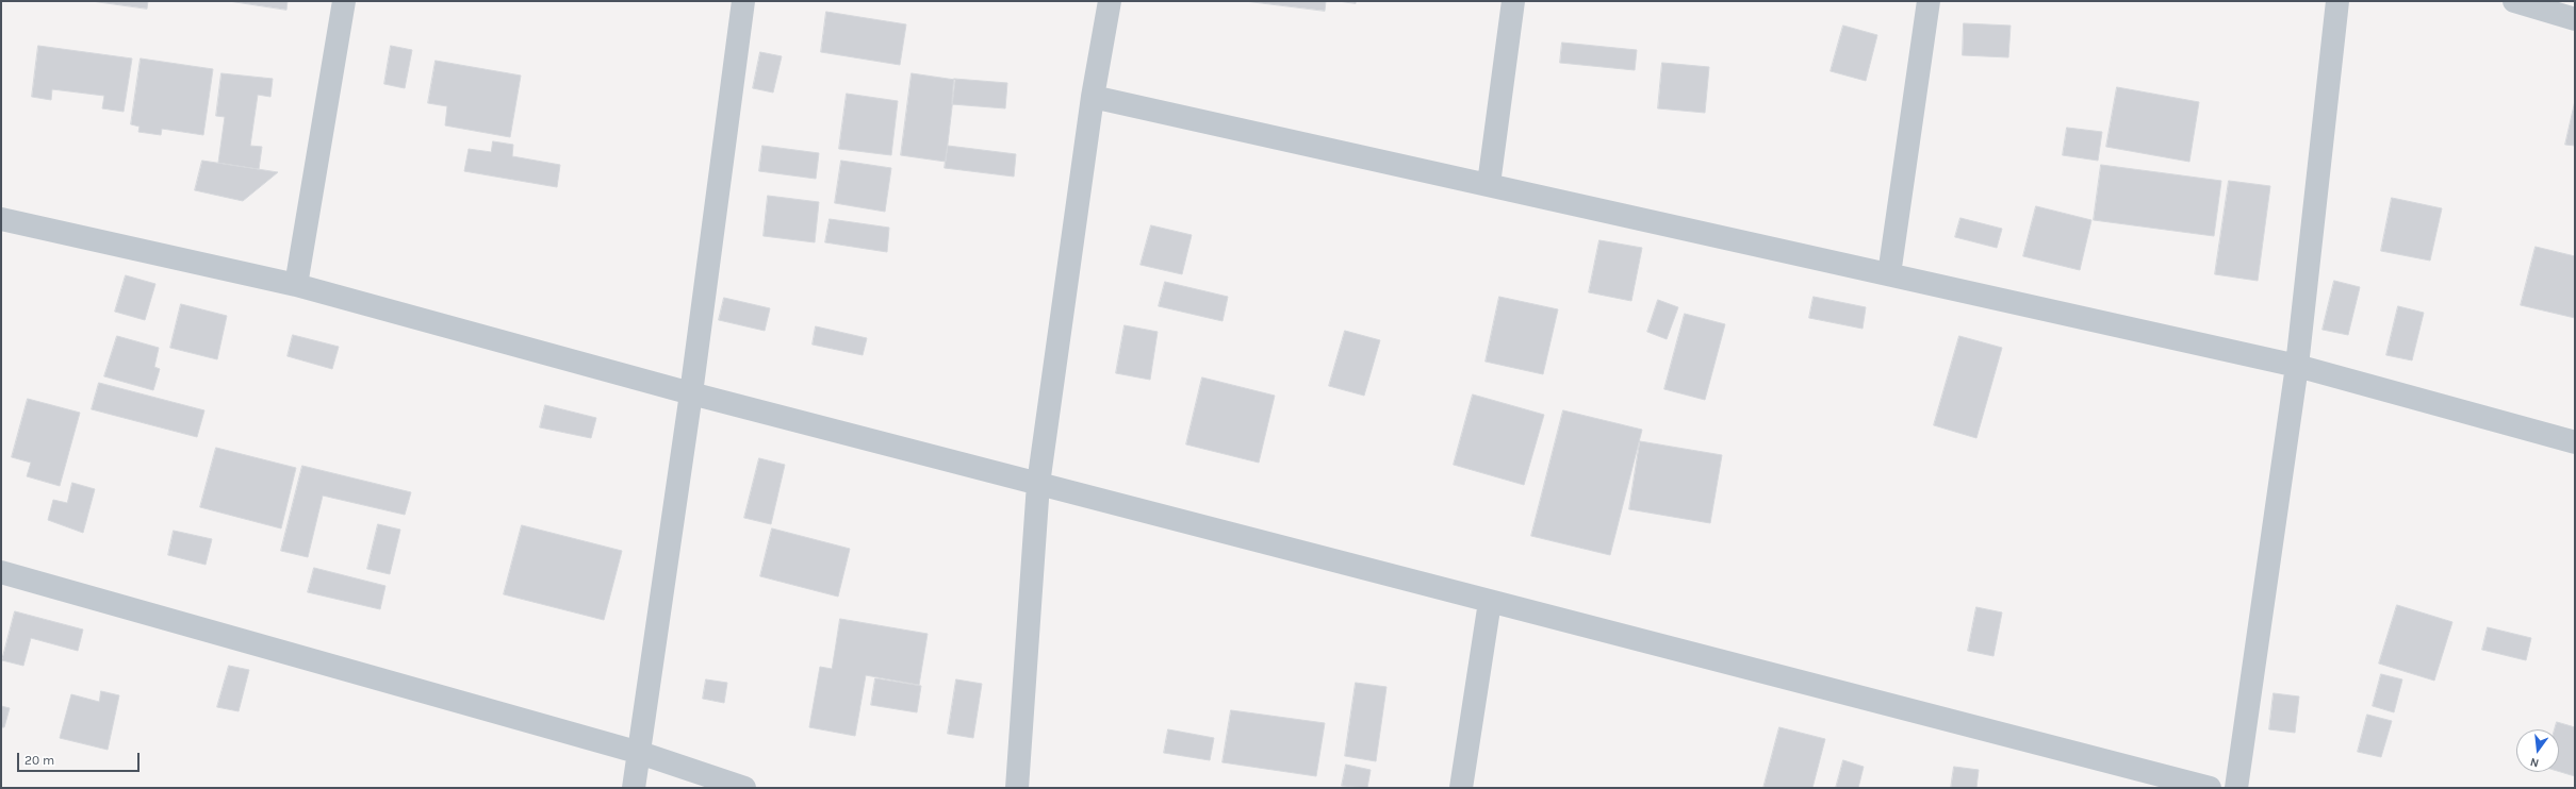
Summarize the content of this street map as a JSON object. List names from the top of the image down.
{
  "scale_bar": "20 m",
  "north": "bottom"
}
